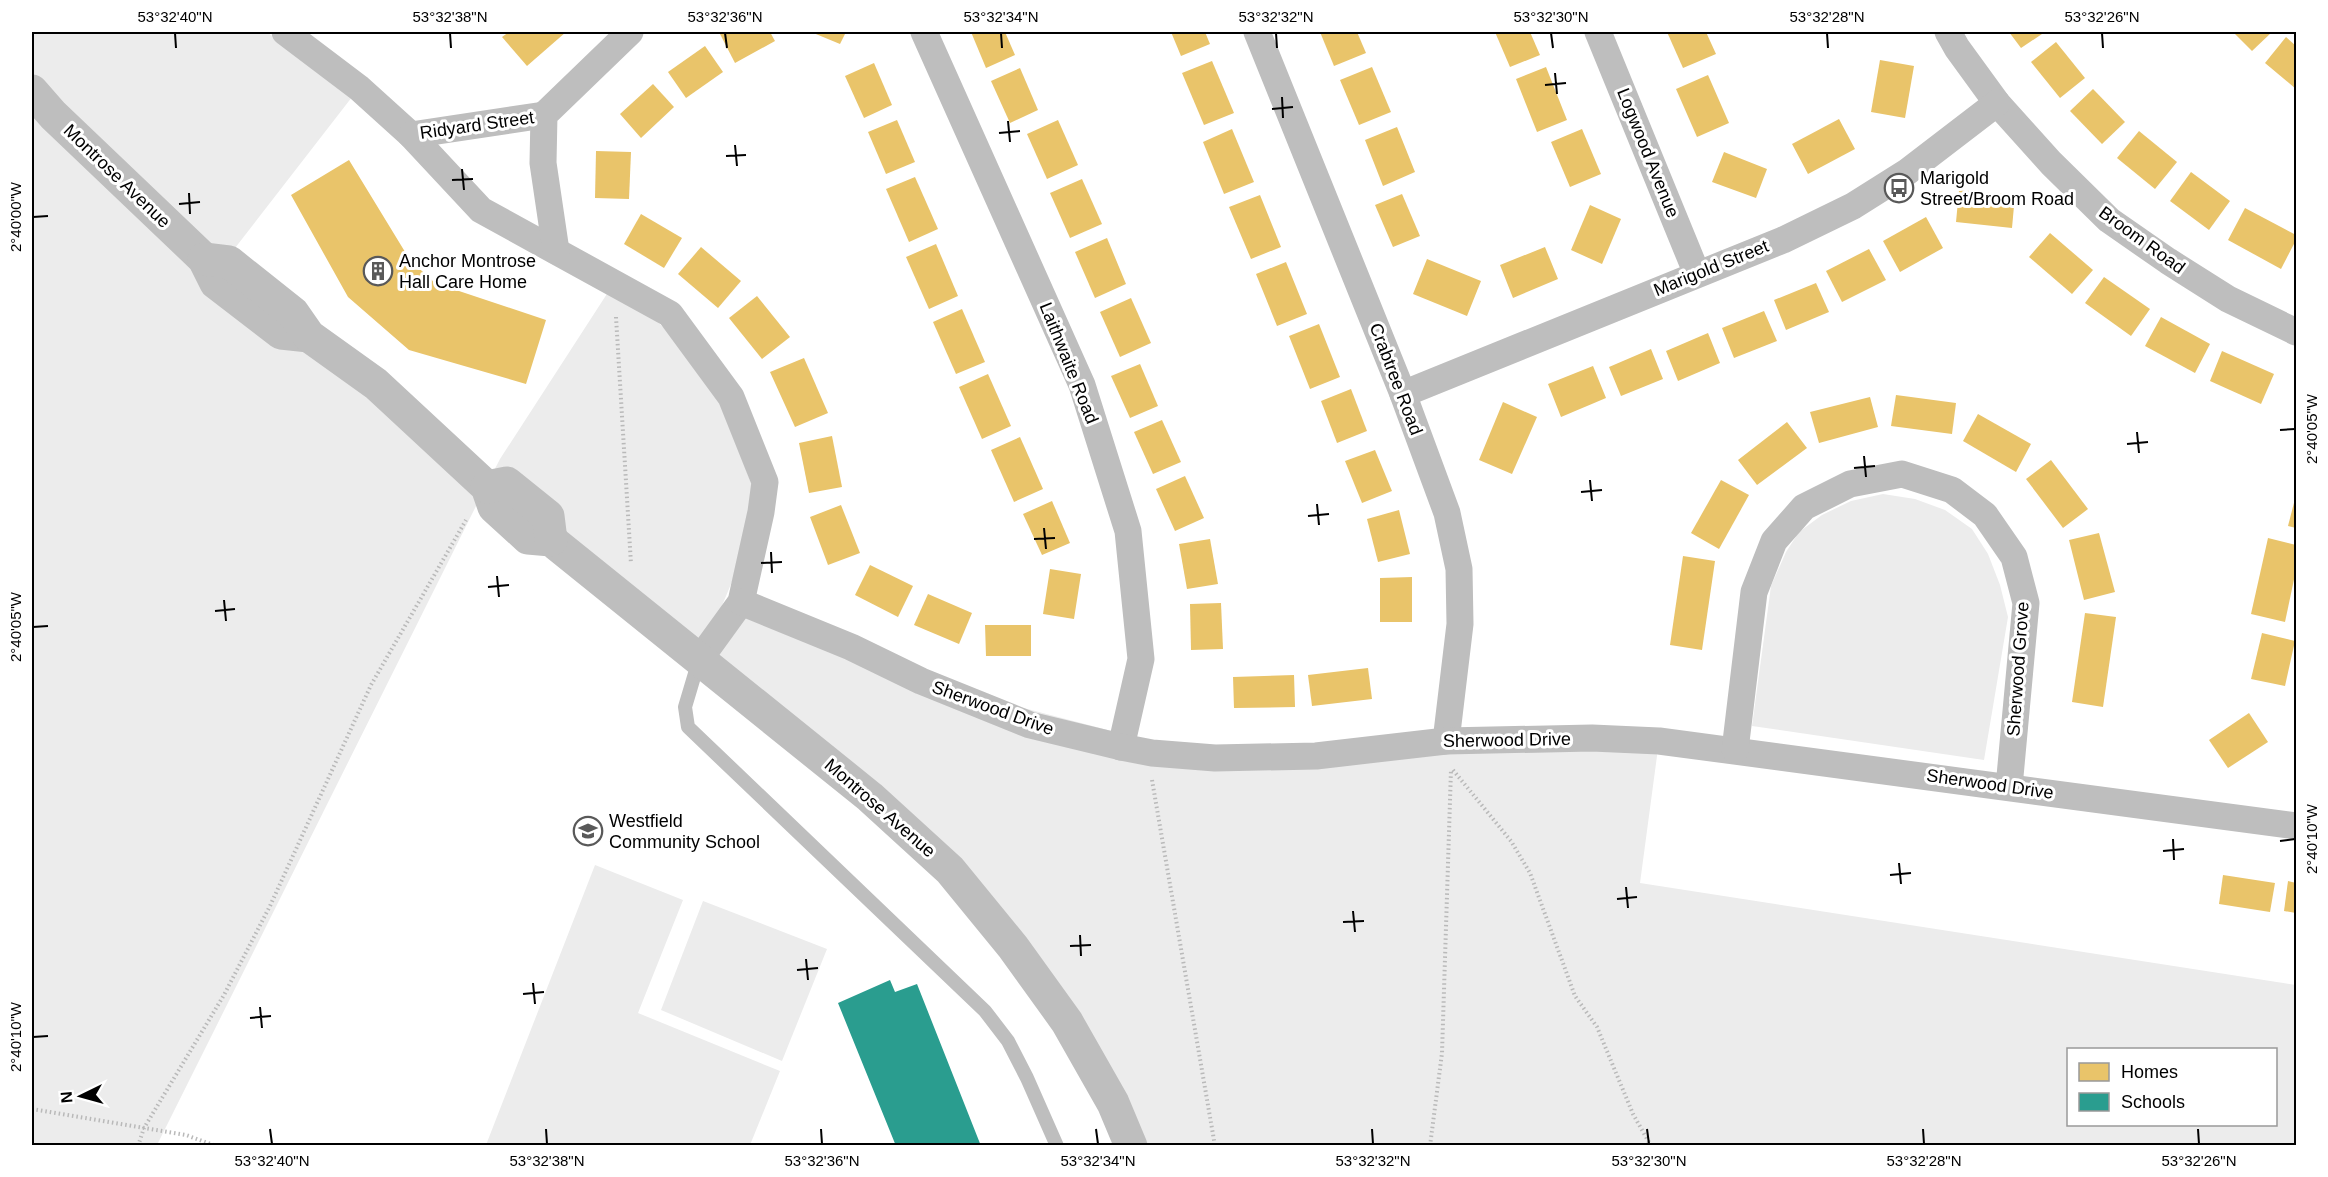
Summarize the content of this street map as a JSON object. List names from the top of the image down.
{
  "streets": {
    "street": [
      "Ridyard Street",
      "Logwood Avenue",
      "Montrose Avenue",
      "Broom Road",
      "Marigold Street",
      "Laithwaite Road",
      "Crabtree Road",
      "Sherwood Grove",
      "Sherwood Drive"
    ]
  },
  "crossings": [
    ["Logwood Avenue", "Marigold Street"],
    ["Broom Road", "Marigold Street"],
    ["Marigold Street", "Crabtree Road"],
    ["Laithwaite Road", "Sherwood Drive"],
    ["Crabtree Road", "Sherwood Drive"],
    ["Sherwood Grove", "Sherwood Drive"]
  ],
  "places": {
    "bus stop": ["Marigold Street/Broom Road"],
    "building": ["Anchor Montrose Hall Care Home"],
    "school or university": ["Westfield Community School"]
  },
  "legend": ["Homes", "Schools"],
  "north": "left",
  "coordinates": [
    "53°32'40\"N",
    "53°32'38\"N",
    "53°32'36\"N",
    "53°32'34\"N",
    "53°32'32\"N",
    "53°32'30\"N",
    "53°32'28\"N",
    "53°32'26\"N",
    "2°40'00\"W",
    "2°40'05\"W",
    "2°40'10\"W"
  ]
}
